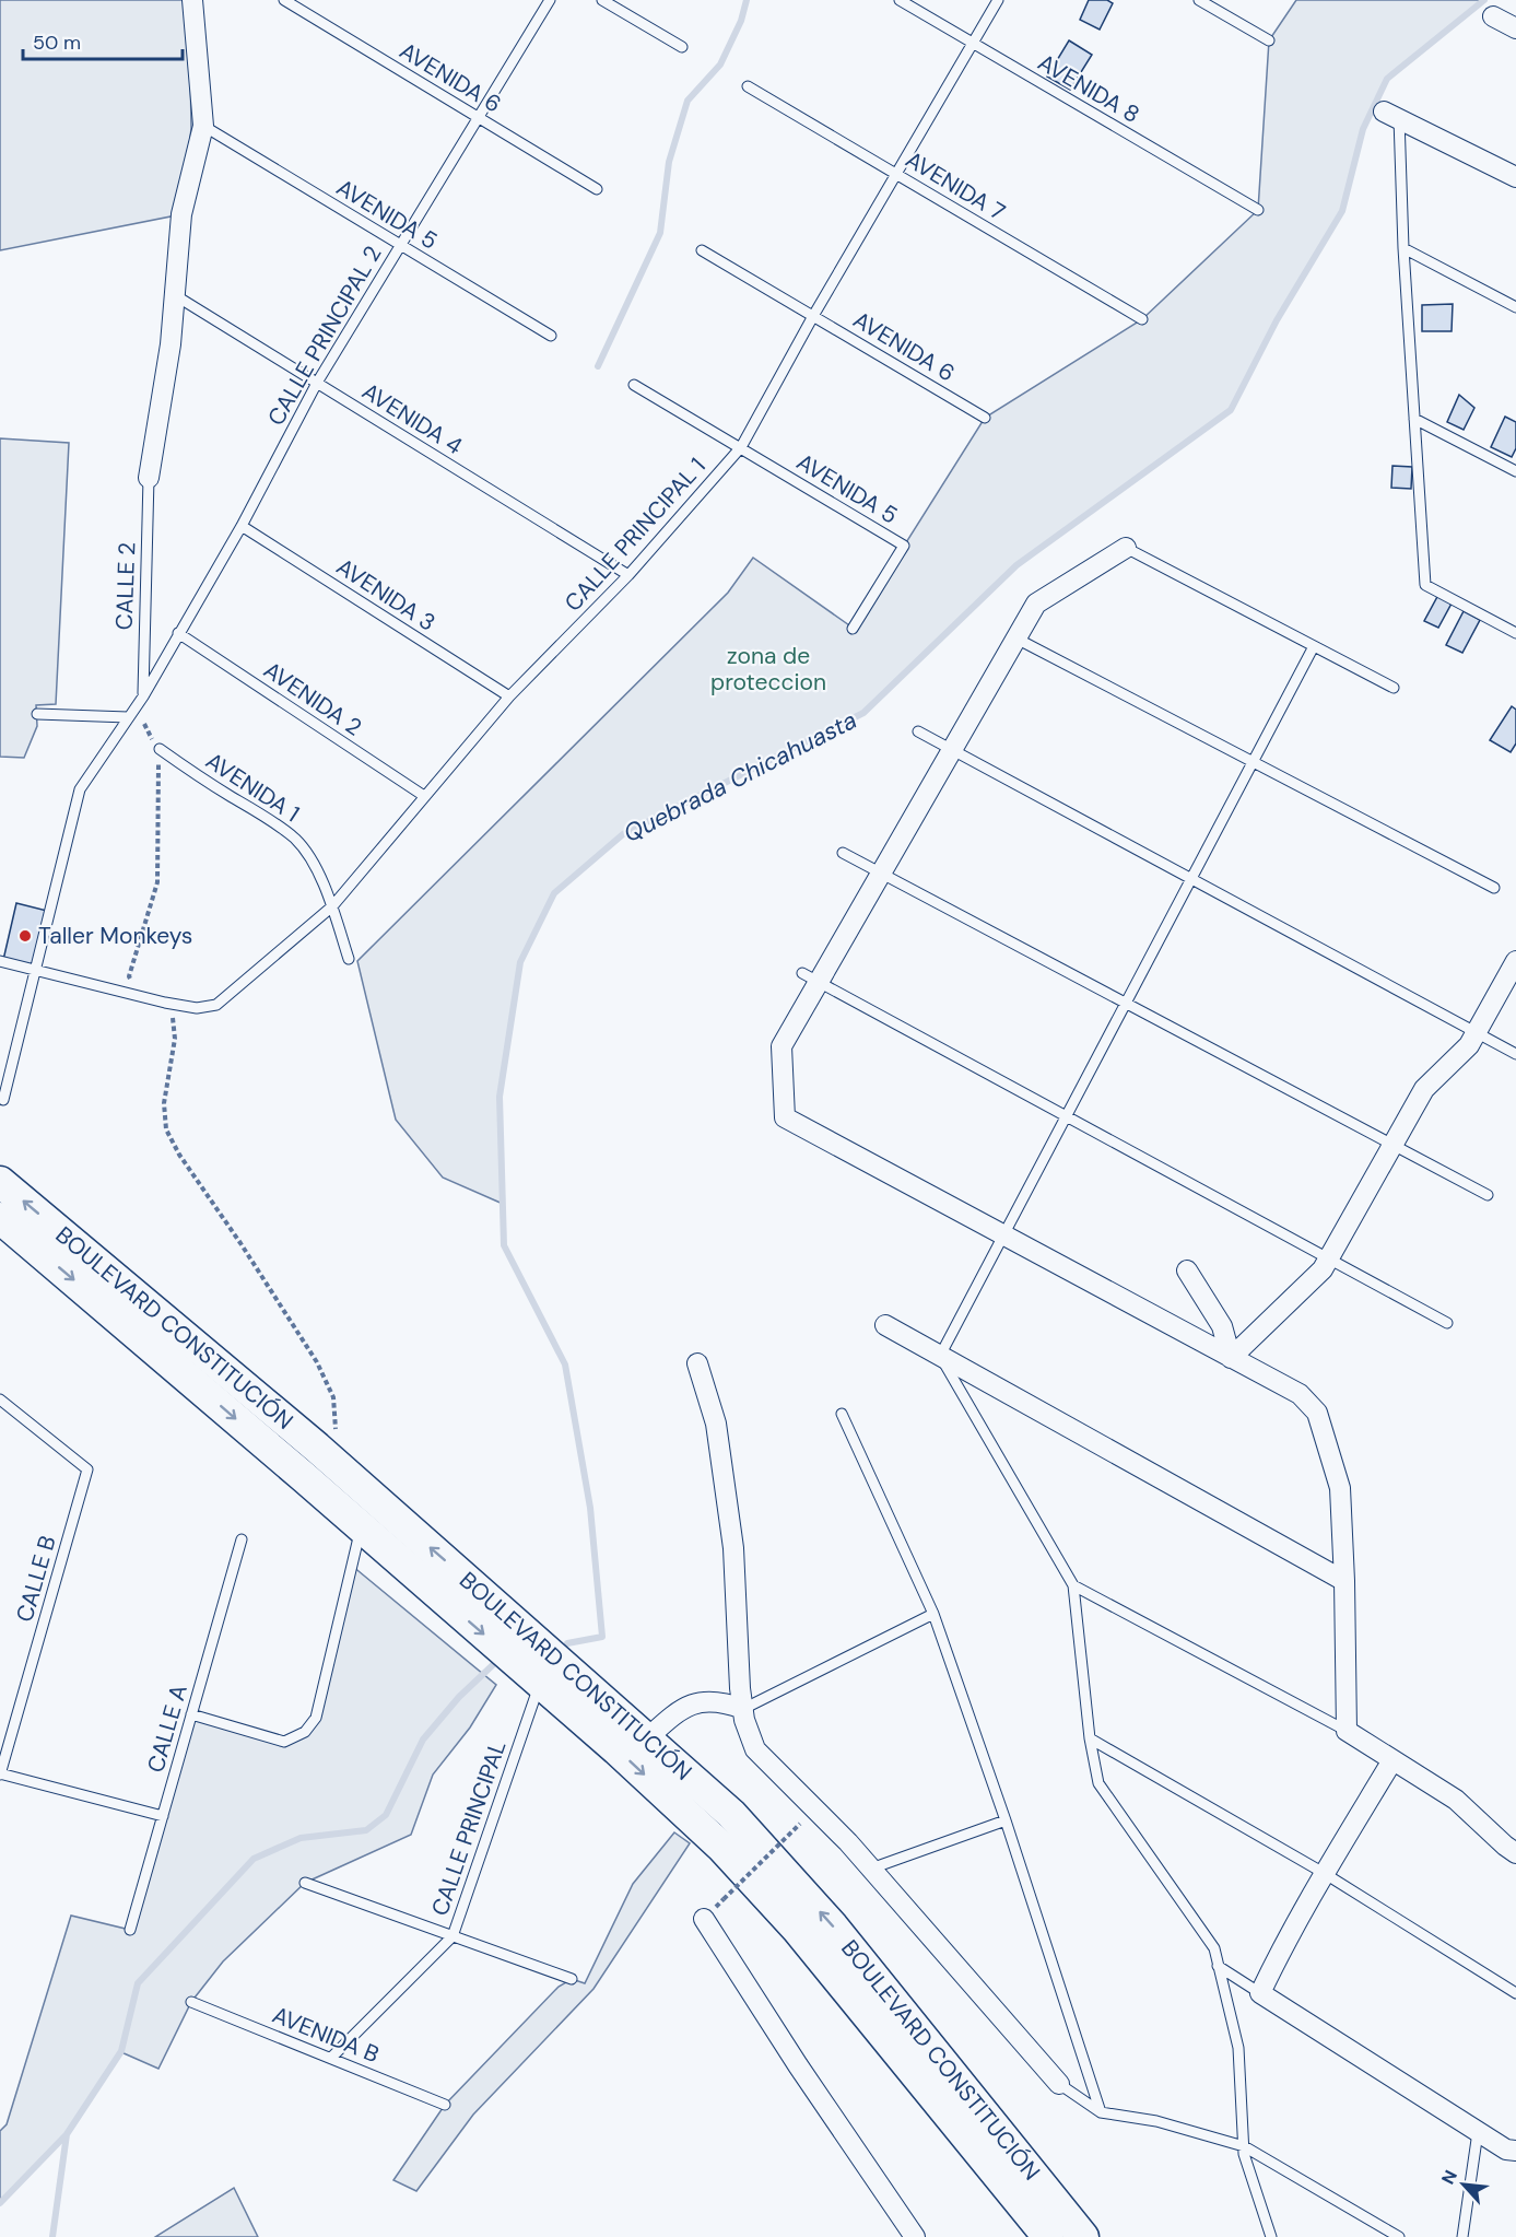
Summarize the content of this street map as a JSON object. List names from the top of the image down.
{
  "streets": {
    "highway": ["BOULEVARD CONSTITUCIÓN"],
    "lane": [
      "AVENIDA 6",
      "AVENIDA 8",
      "AVENIDA 7",
      "AVENIDA 5",
      "CALLE PRINCIPAL 2",
      "AVENIDA 4",
      "CALLE PRINCIPAL 1",
      "CALLE 2",
      "AVENIDA 3",
      "AVENIDA 2",
      "AVENIDA 1",
      "CALLE B",
      "CALLE A",
      "CALLE PRINCIPAL",
      "AVENIDA B"
    ]
  },
  "crossings": [
    ["AVENIDA 6", "CALLE PRINCIPAL 2"],
    ["AVENIDA 6", "CALLE PRINCIPAL 1"],
    ["AVENIDA 8", "CALLE PRINCIPAL 1"],
    ["AVENIDA 7", "CALLE PRINCIPAL 1"],
    ["AVENIDA 5", "CALLE PRINCIPAL 2"],
    ["AVENIDA 5", "CALLE PRINCIPAL 1"],
    ["CALLE PRINCIPAL 2", "AVENIDA 4"],
    ["CALLE PRINCIPAL 2", "CALLE 2"],
    ["CALLE PRINCIPAL 2", "AVENIDA 3"],
    ["CALLE PRINCIPAL 2", "AVENIDA 2"],
    ["AVENIDA 4", "CALLE PRINCIPAL 1"],
    ["CALLE PRINCIPAL 1", "AVENIDA 3"],
    ["CALLE PRINCIPAL 1", "AVENIDA 2"],
    ["CALLE PRINCIPAL 1", "AVENIDA 1"],
    ["BOULEVARD CONSTITUCIÓN", "CALLE PRINCIPAL"],
    ["CALLE PRINCIPAL", "AVENIDA B"]
  ],
  "water": ["Quebrada Chicahuasta"],
  "parks": ["zona de proteccion"],
  "places": ["Taller Monkeys"],
  "scale_bar": "50 m",
  "north": "top left"
}
